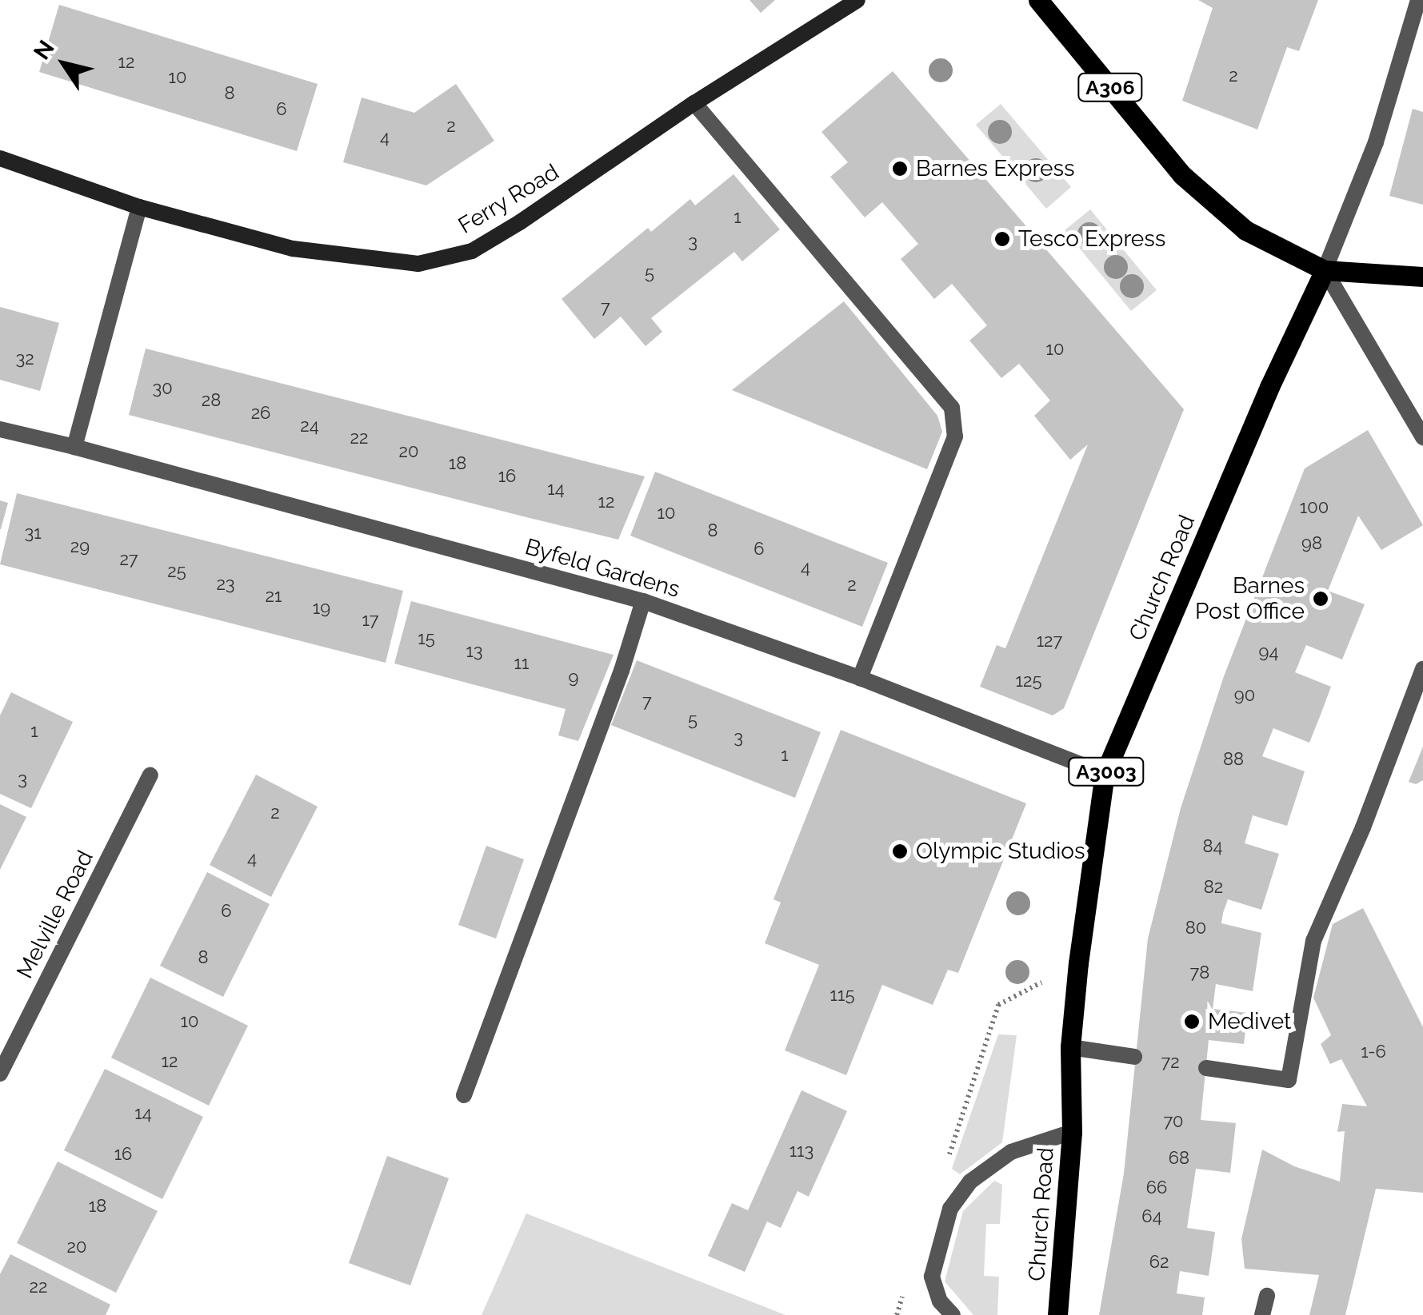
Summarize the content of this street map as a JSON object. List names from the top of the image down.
{
  "streets": {
    "main road": ["A306", "Church Road", "A3003"],
    "street": ["Ferry Road", "Byfeld Gardens", "Melville Road"]
  },
  "crossings": [
    ["A306", "Church Road"],
    ["Byfeld Gardens", "Church Road"]
  ],
  "places": [
    "Barnes Express",
    "Tesco Express",
    "Barnes Post Office",
    "Olympic Studios",
    "Medivet"
  ],
  "house_numbers": [
    "12",
    "2",
    "10",
    "8",
    "6",
    "2",
    "4",
    "1",
    "3",
    "5",
    "7",
    "10",
    "32",
    "30",
    "28",
    "26",
    "24",
    "22",
    "20",
    "18",
    "16",
    "14",
    "12",
    "100",
    "10",
    "8",
    "31",
    "98",
    "29",
    "6",
    "27",
    "4",
    "25",
    "23",
    "2",
    "21",
    "19",
    "17",
    "15",
    "127",
    "13",
    "94",
    "11",
    "9",
    "125",
    "90",
    "7",
    "5",
    "1",
    "3",
    "1",
    "88",
    "3",
    "2",
    "84",
    "4",
    "82",
    "6",
    "80",
    "8",
    "78",
    "115",
    "10",
    "1-6",
    "12",
    "72",
    "14",
    "70",
    "113",
    "16",
    "68",
    "66",
    "18",
    "64",
    "20",
    "62",
    "22"
  ],
  "north": "top left"
}
